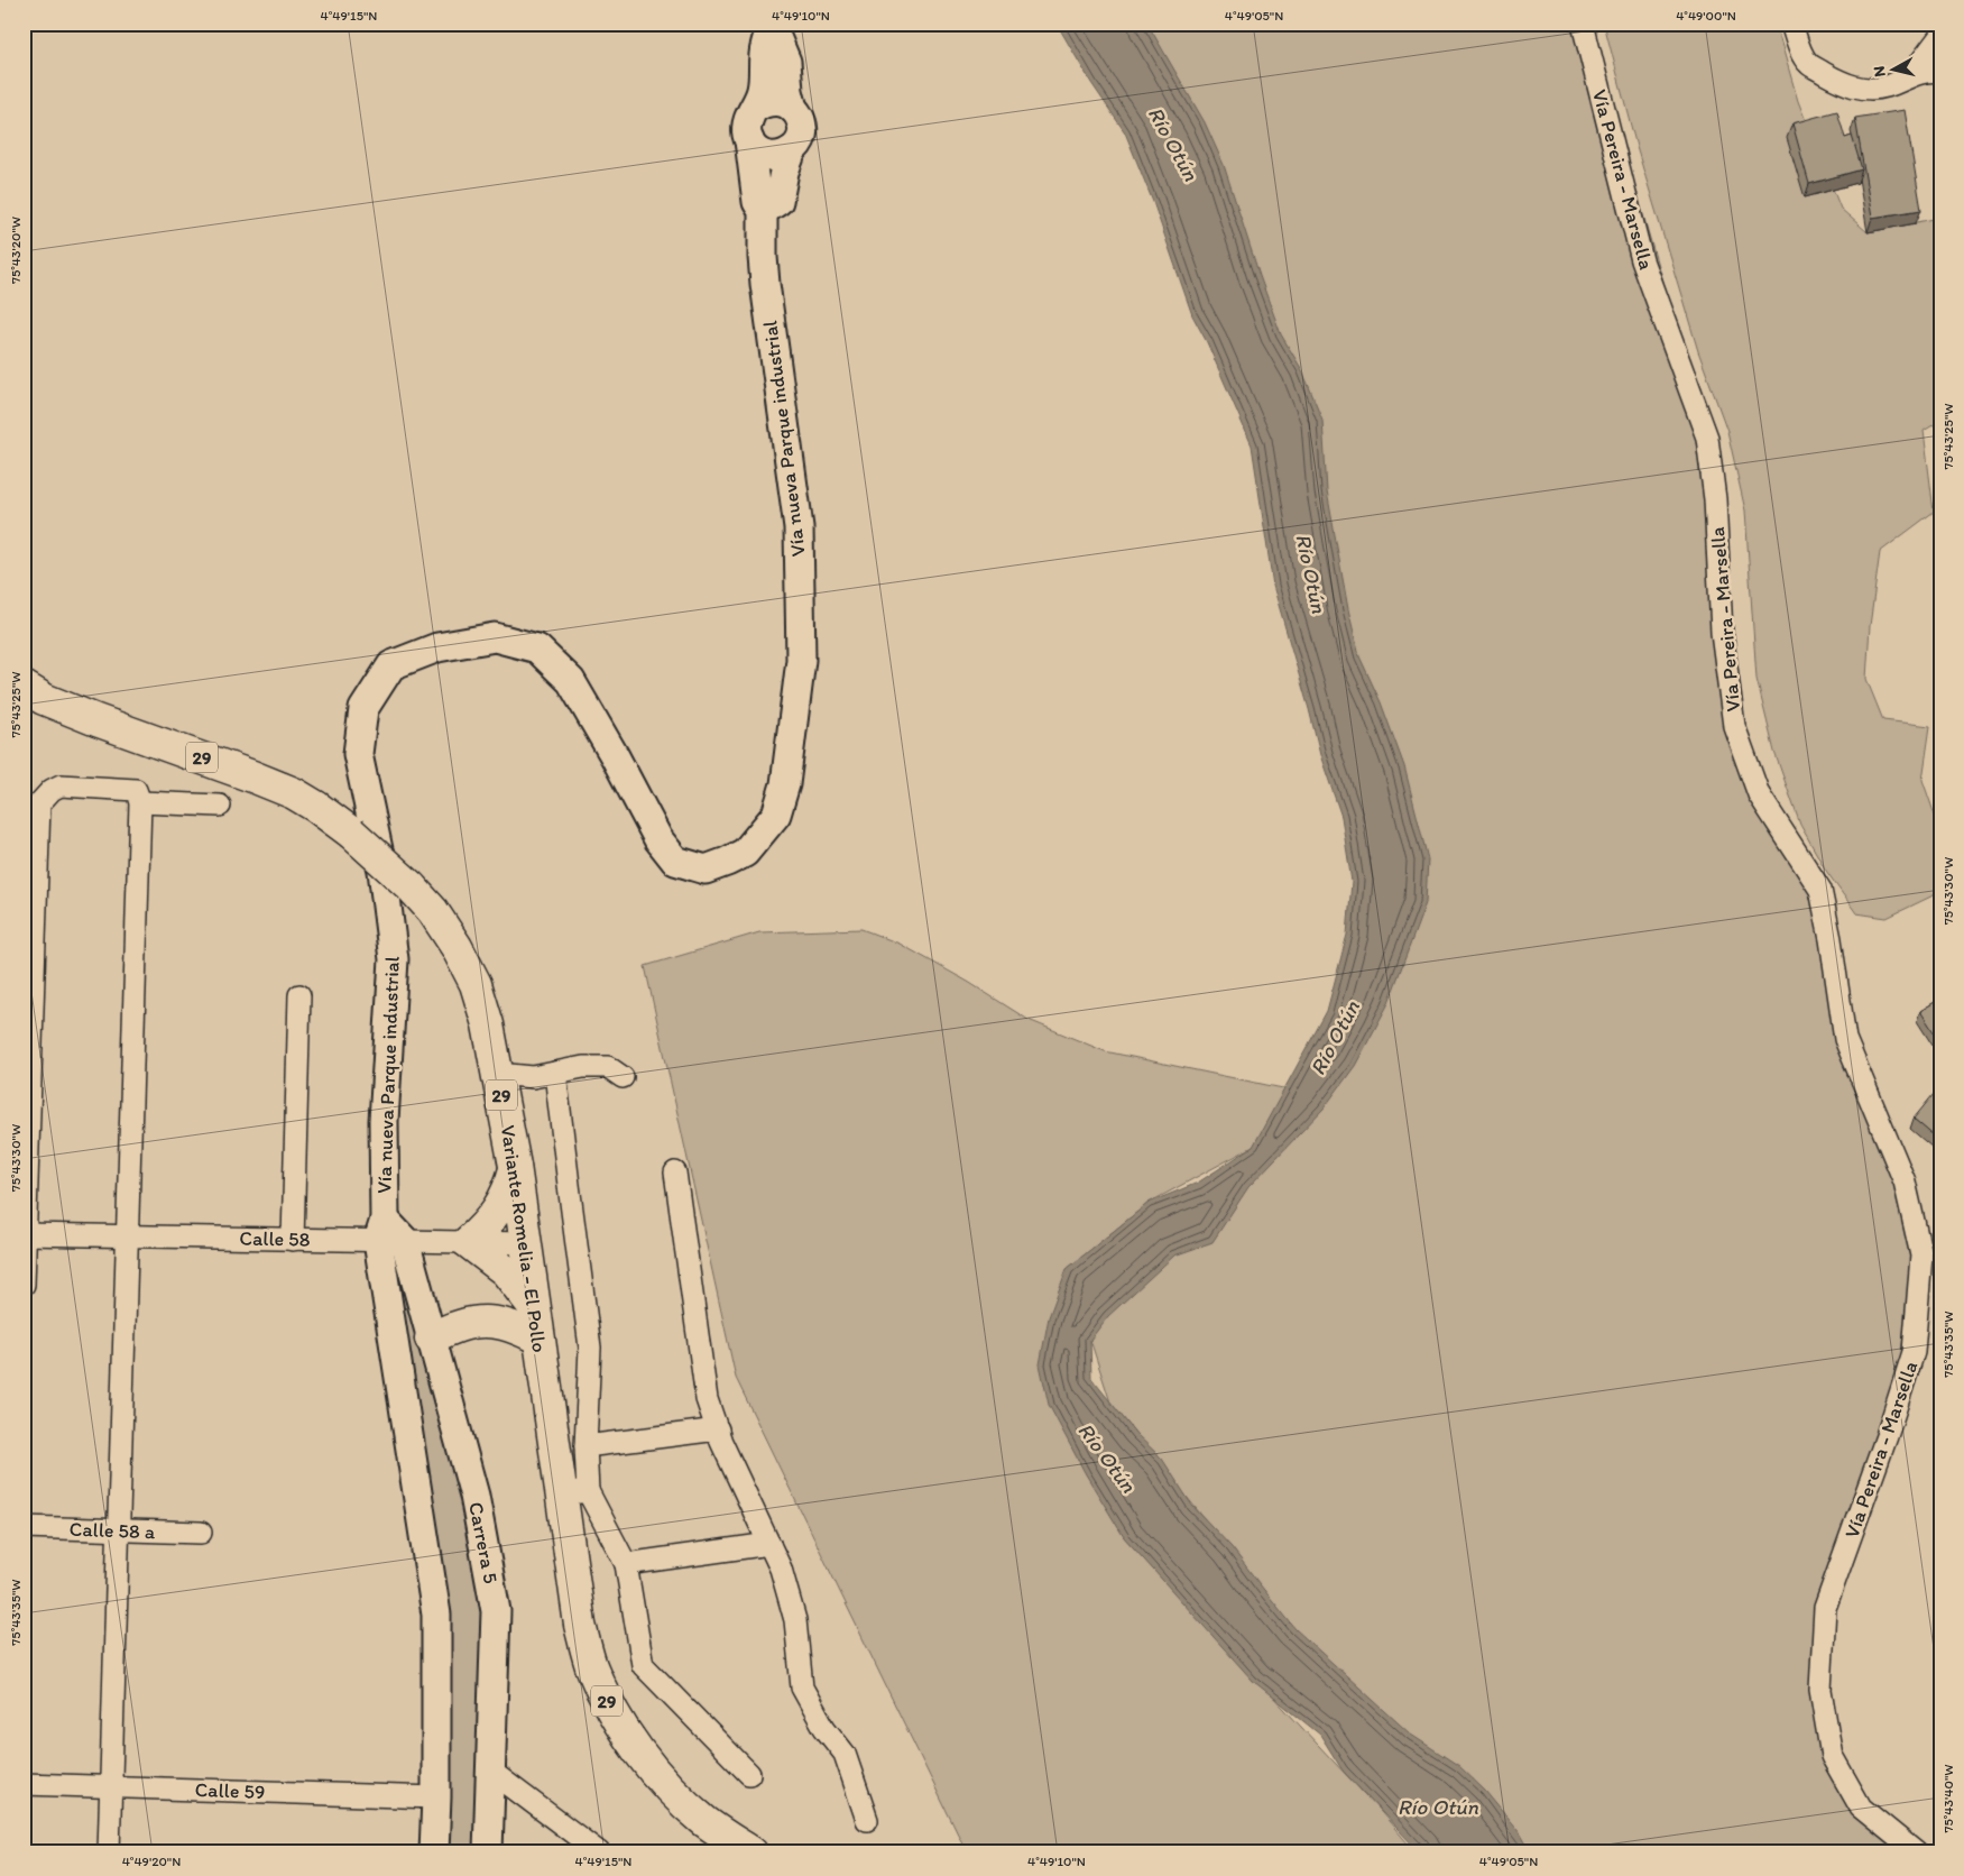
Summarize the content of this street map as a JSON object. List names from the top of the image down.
{
  "streets": {
    "highway": ["29", "Variante Romelia - El Pollo"],
    "main road": ["Vía nueva Parque industrial", "Carrera 5"],
    "street": [
      "Vía Pereira - Marsella",
      "Calle 58",
      "Calle 58 a",
      "Calle 59"
    ]
  },
  "crossings": [
    ["Vía nueva Parque industrial", "Calle 58"],
    ["Vía nueva Parque industrial", "Carrera 5"],
    ["Calle 58", "Variante Romelia - El Pollo"],
    ["Calle 58", "Carrera 5"]
  ],
  "water": ["Río Otún"],
  "north": "left",
  "coordinates": [
    "4°49'15\"N",
    "4°49'10\"N",
    "4°49'05\"N",
    "4°49'00\"N",
    "75°43'20\"W",
    "75°43'25\"W",
    "75°43'30\"W",
    "75°43'35\"W",
    "75°43'40\"W",
    "4°49'20\"N"
  ]
}
